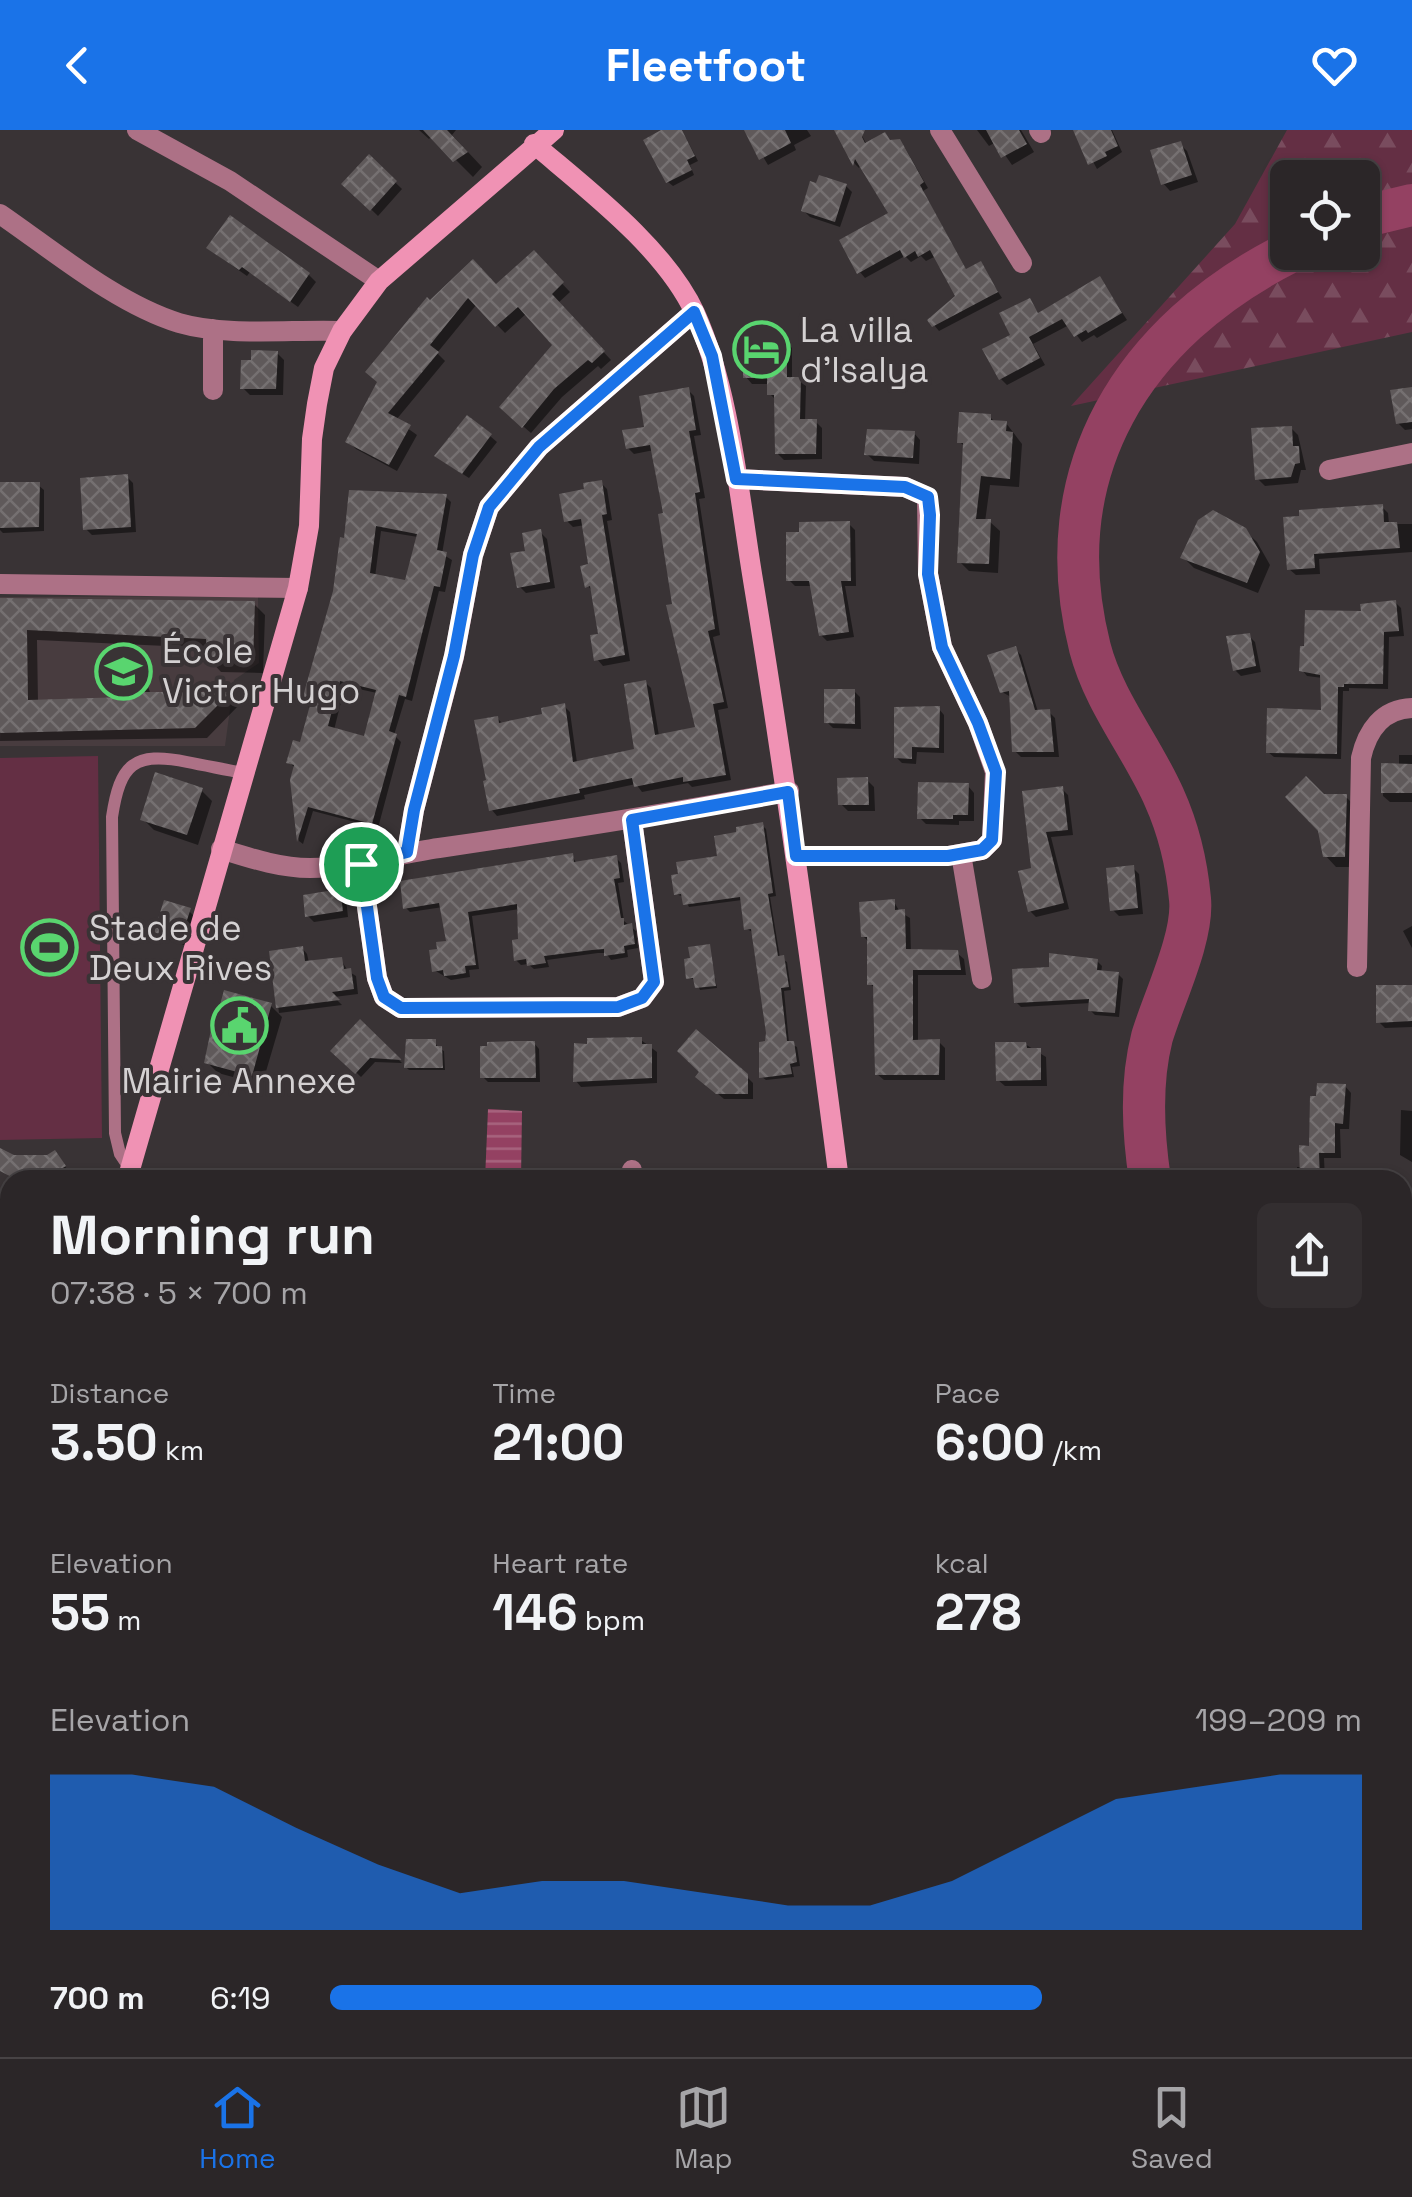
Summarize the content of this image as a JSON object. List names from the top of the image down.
{
  "places": {
    "hotel": ["La villa d'Isalya"],
    "school or university": ["École Victor Hugo"],
    "sports": ["Stade de Deux Rives"],
    "public building": ["Mairie Annexe"]
  },
  "page": {
    "header": "Fleetfoot",
    "heading": ["Morning run", "07:38 · 5 × 700 m"],
    "stats": [
      ["Distance", "3.50 km"],
      ["Time", "21:00"],
      ["Pace", "6:00 /km"],
      ["Elevation", "55 m"],
      ["Heart rate", "146 bpm"],
      ["kcal", "278"]
    ],
    "chart": ["Elevation", "199–209 m"],
    "list": [
      {
        "name": "700 m",
        "note": "6:19"
      }
    ],
    "tabs": ["Home", "Map", "Saved"]
  }
}
